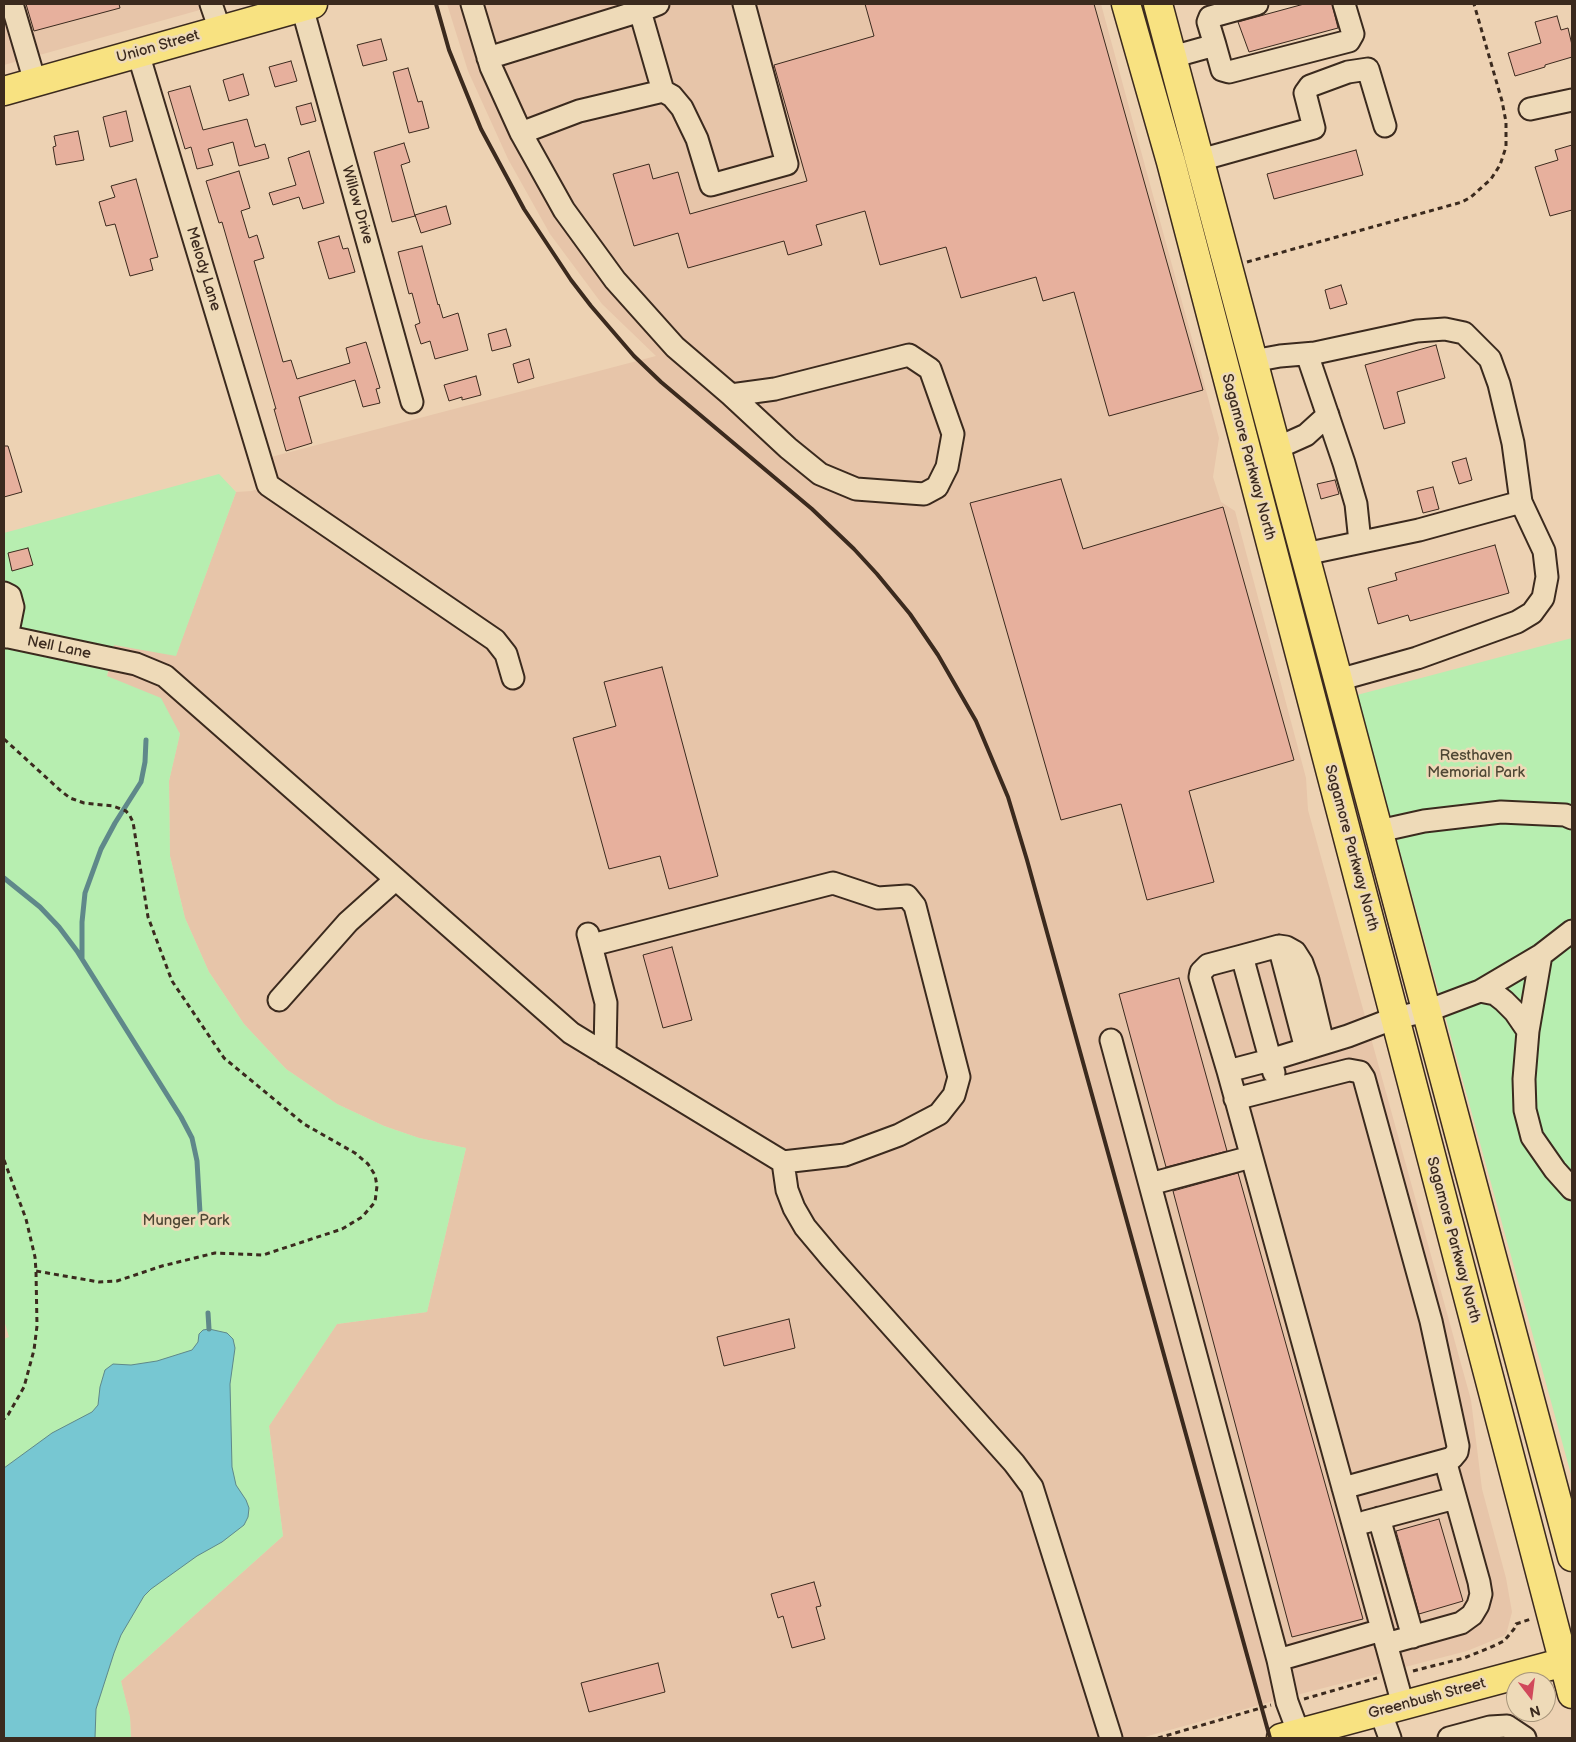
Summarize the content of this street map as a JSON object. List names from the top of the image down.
{
  "streets": {
    "main road": ["Union Street", "Sagamore Parkway North", "Greenbush Street"],
    "street": ["Willow Drive", "Melody Lane", "Nell Lane"]
  },
  "crossings": [
    ["Union Street", "Willow Drive"],
    ["Union Street", "Melody Lane"],
    ["Sagamore Parkway North", "Greenbush Street"]
  ],
  "parks": ["Resthaven Memorial Park", "Munger Park"],
  "north": "bottom"
}
